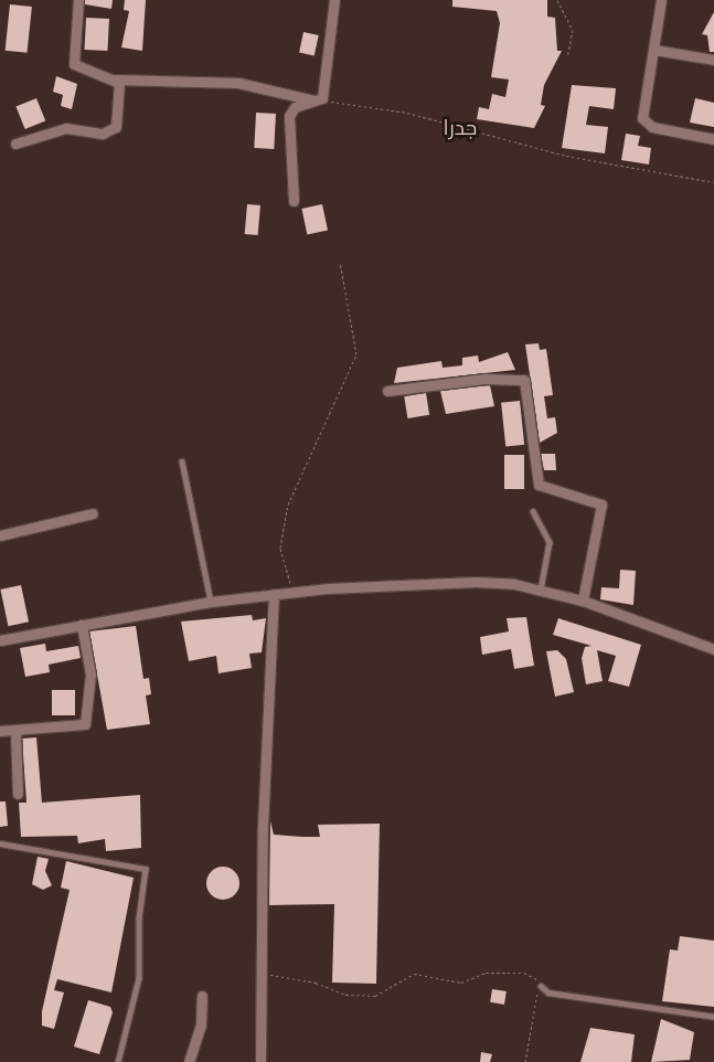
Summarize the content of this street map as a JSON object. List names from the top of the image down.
{
  "districts": ["جدرا"]
}
